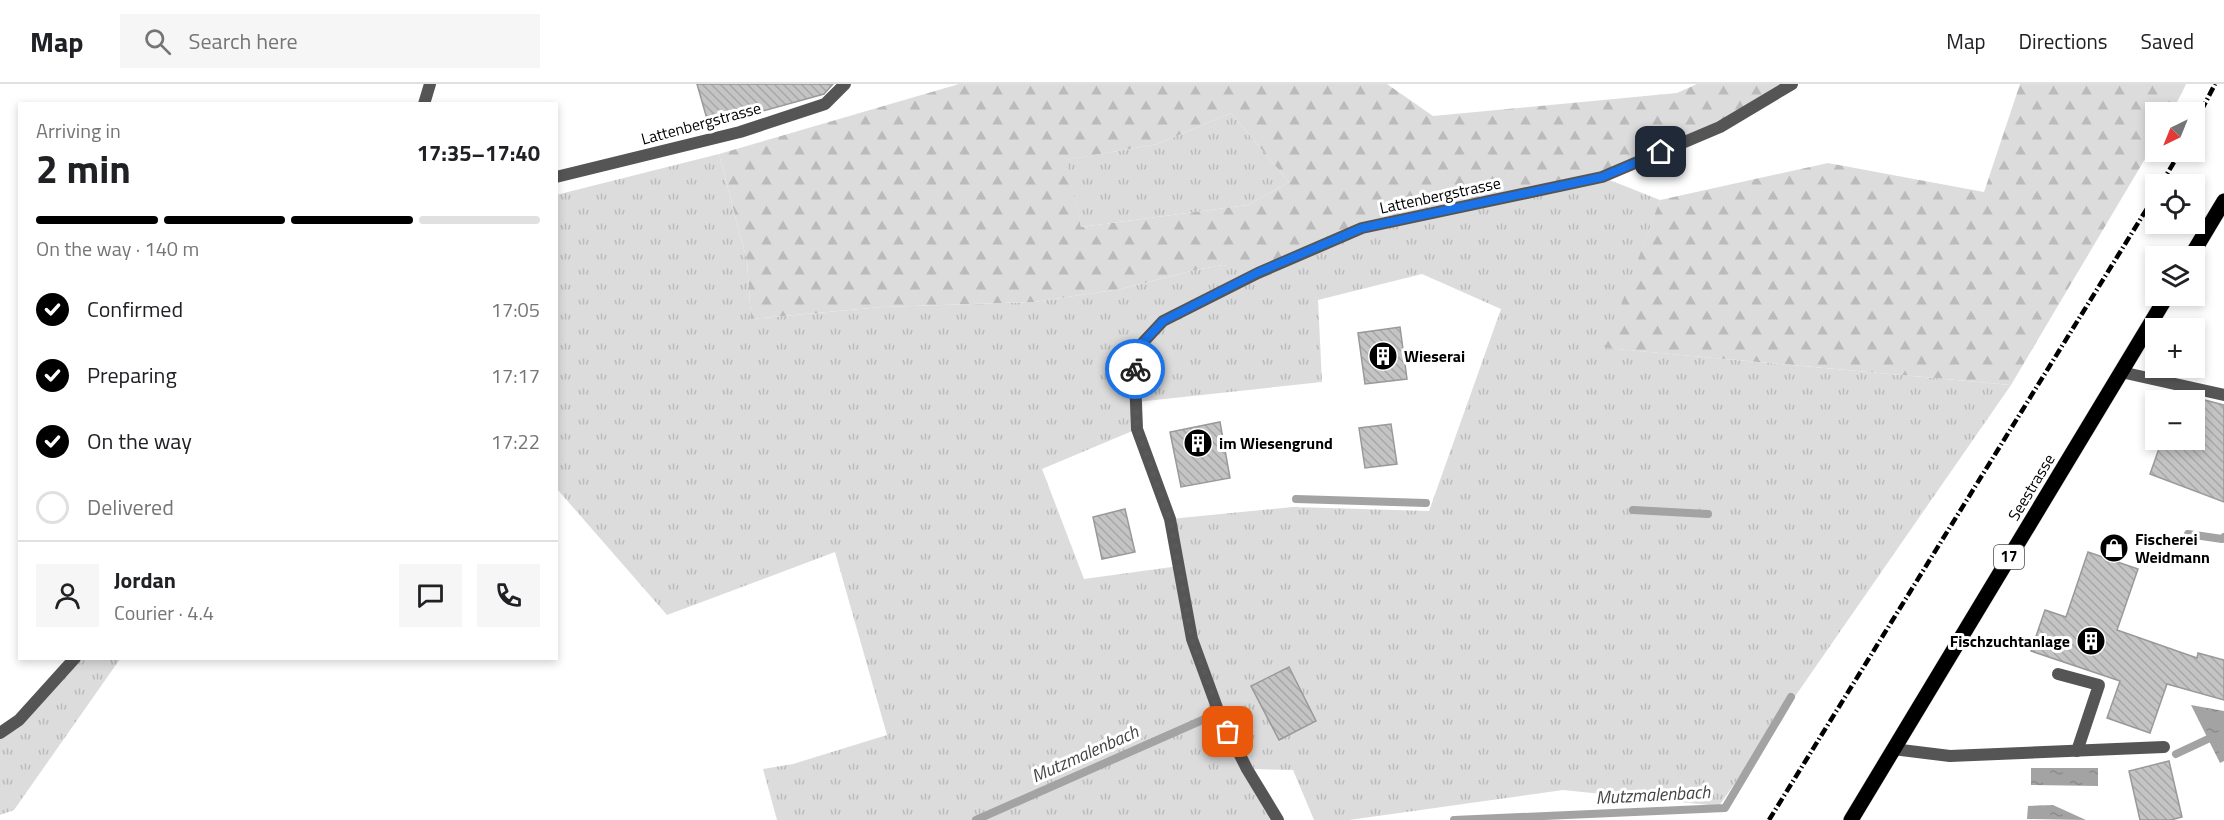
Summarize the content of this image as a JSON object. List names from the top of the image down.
{
  "streets": {
    "main road": ["Seestrasse", "17"],
    "street": ["Lattenbergstrasse"]
  },
  "water": ["Mutzmalenbach"],
  "places": {
    "building": ["Wieserai", "im Wiesengrund", "Fischzuchtanlage"],
    "shop": ["Fischerei Weidmann"]
  },
  "north": "bottom left",
  "page": {
    "header": "Map",
    "search": "Search here",
    "nav": ["Map", "Directions", "Saved"],
    "map_buttons": ["+", "−"],
    "heading": ["2 min", "Arriving in", "17:35–17:40"],
    "panel": ["Jordan", "Courier · 4.4"],
    "bar": "On the way · 140 m",
    "list": [
      ["Confirmed", "17:05"],
      ["Preparing", "17:17"],
      ["On the way", "17:22"],
      "Delivered"
    ]
  }
}
